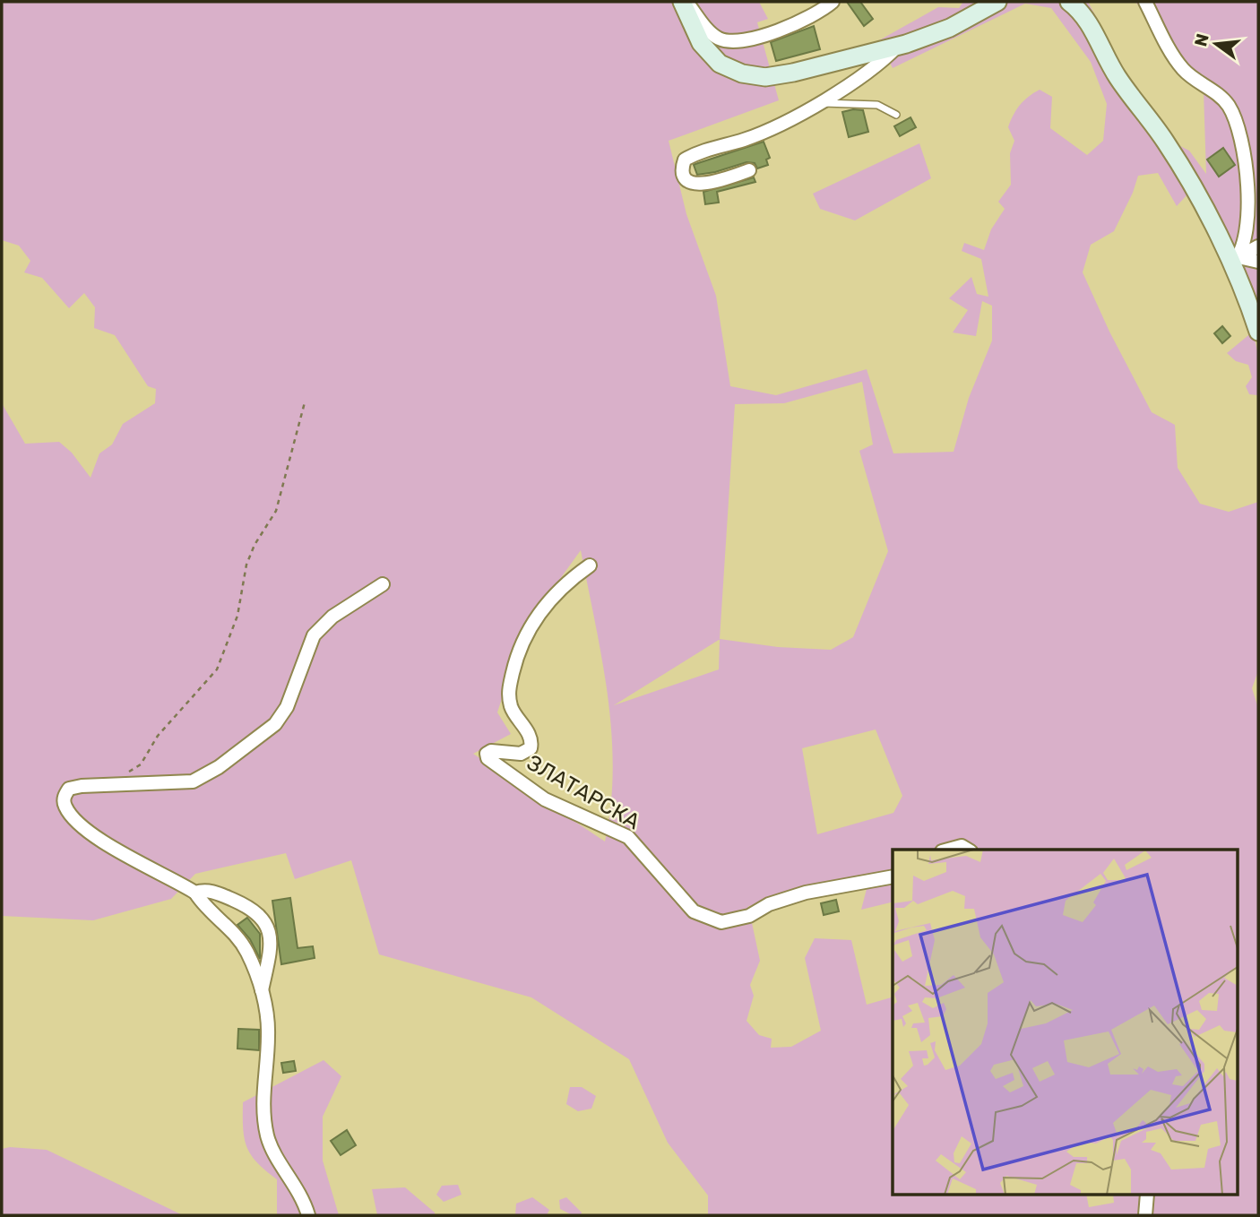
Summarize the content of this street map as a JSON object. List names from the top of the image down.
{
  "streets": {
    "street": ["ЗЛАТАРСКА"]
  },
  "north": "left"
}
